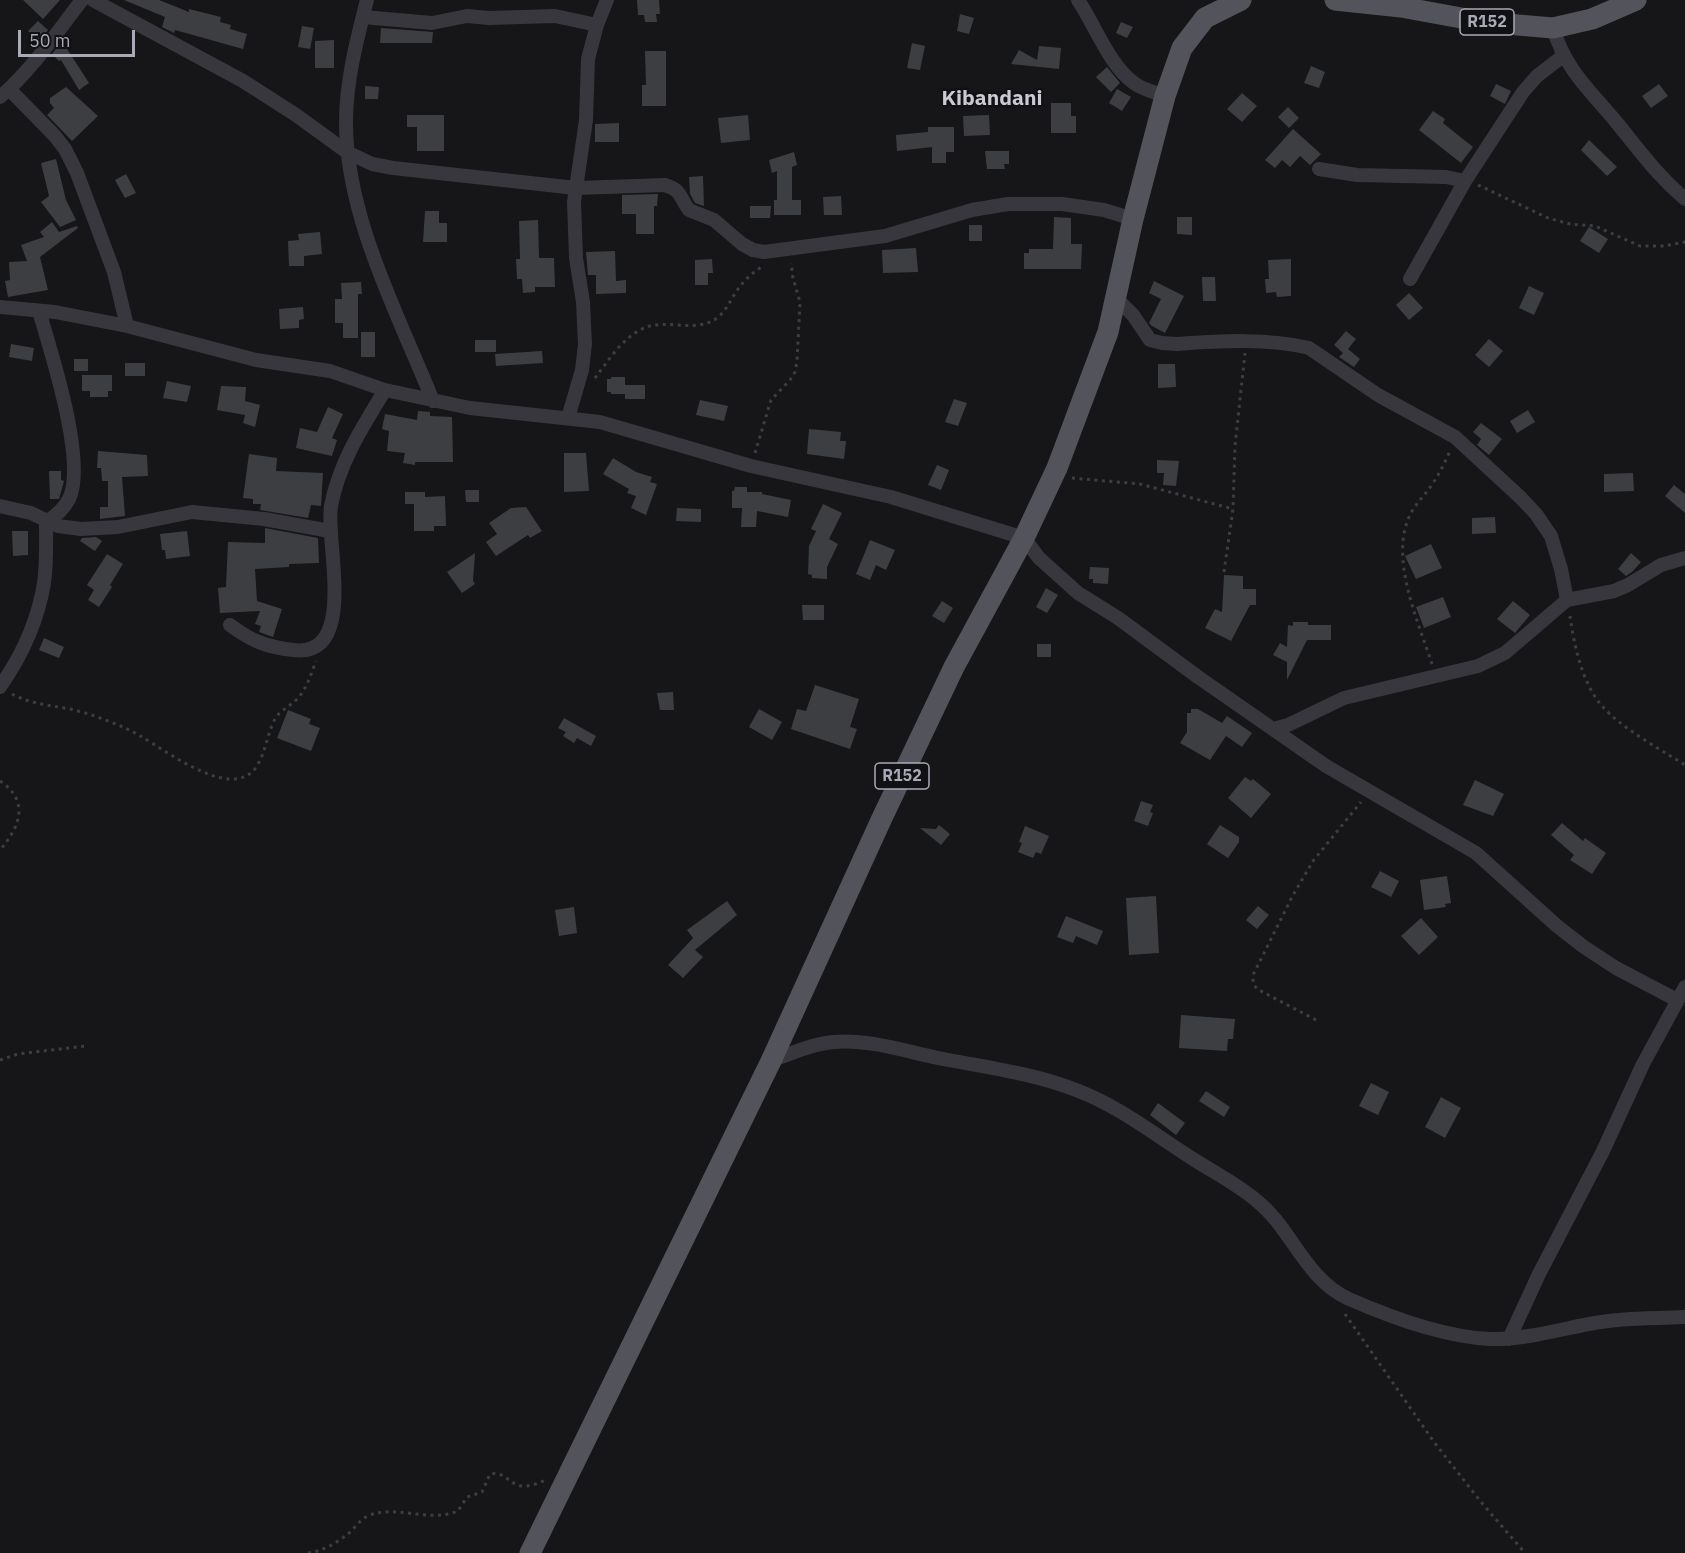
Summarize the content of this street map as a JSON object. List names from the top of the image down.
{
  "streets": {
    "main road": ["R152"]
  },
  "districts": ["Kibandani"],
  "scale_bar": "50 m"
}
